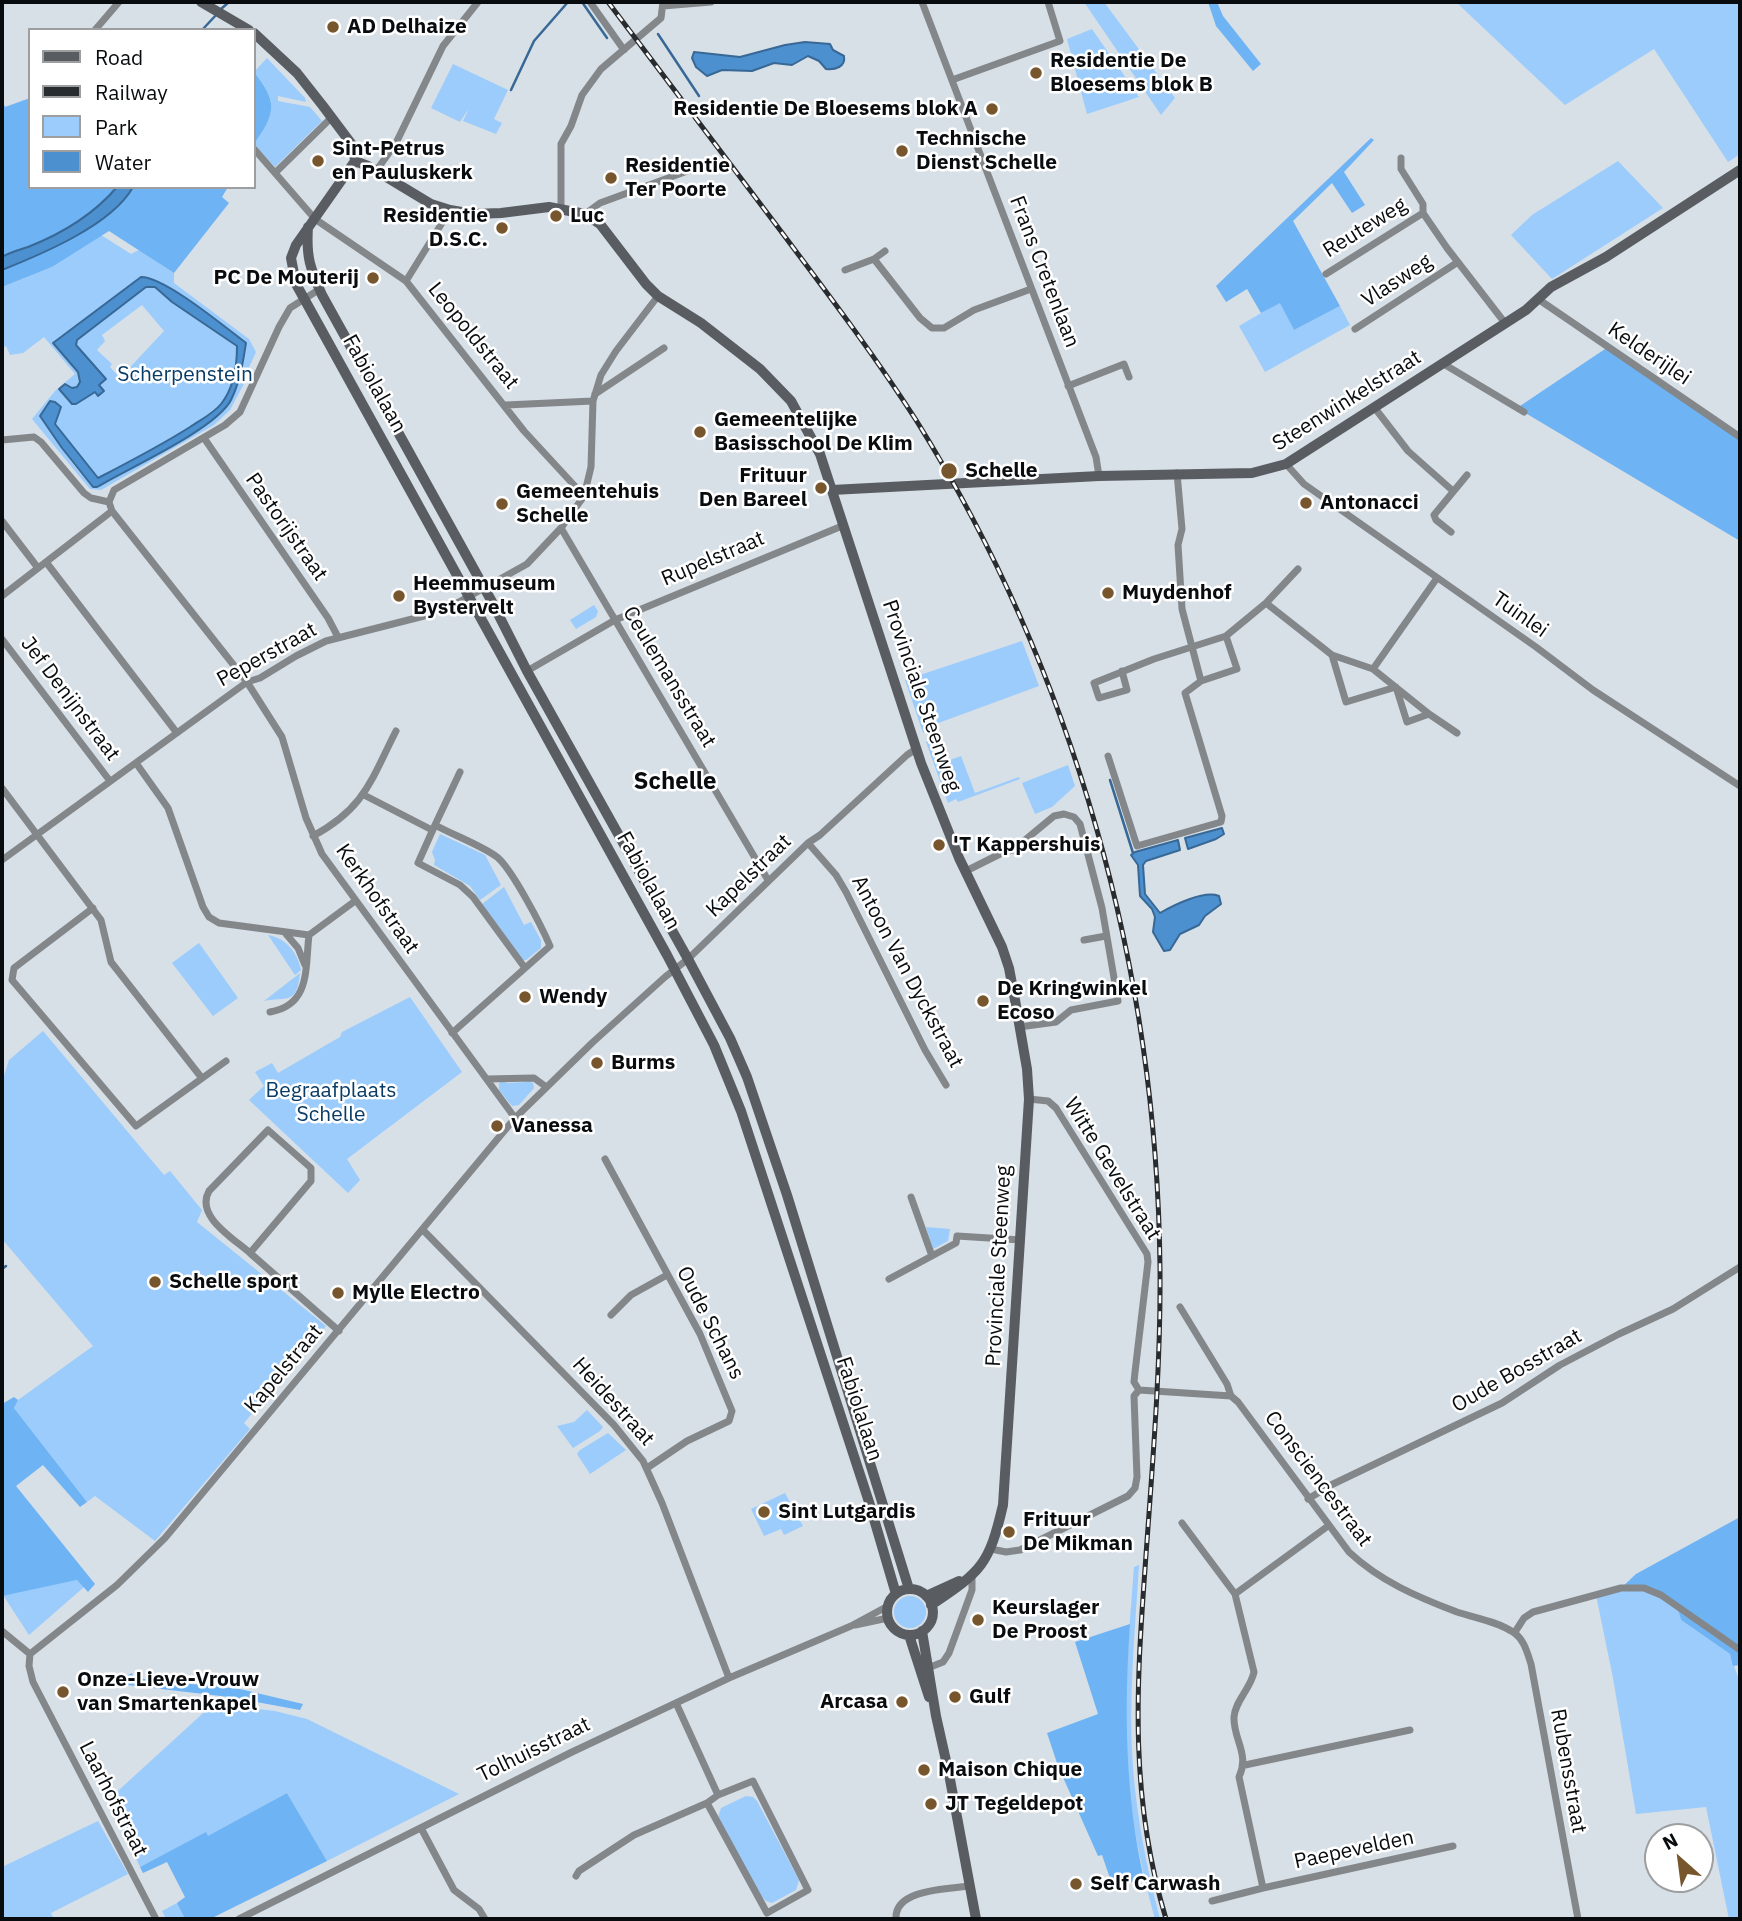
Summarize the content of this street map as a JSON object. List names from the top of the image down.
{
  "streets": {
    "main road": ["Fabiolalaan", "Steenwinkelstraat", "Provinciale Steenweg"],
    "street": [
      "Reuteweg",
      "Frans Cretenlaan",
      "Vlasweg",
      "Leopoldstraat",
      "Kelderijlei",
      "Pastorijstraat",
      "Rupelstraat",
      "Tuinlei",
      "Peperstraat",
      "Ceulemansstraat",
      "Jef Denijnstraat",
      "Kapelstraat",
      "Kerkhofstraat",
      "Antoon Van Dyckstraat",
      "Witte Gevelstraat",
      "Oude Schans",
      "Oude Bosstraat",
      "Heidestraat",
      "Consciencestraat",
      "Tolhuisstraat",
      "Rubensstraat",
      "Laarhofstraat",
      "Paepevelden"
    ]
  },
  "crossings": [
    ["Frans Cretenlaan", "Steenwinkelstraat"],
    ["Leopoldstraat", "Fabiolalaan"],
    ["Leopoldstraat", "Peperstraat"],
    ["Leopoldstraat", "Provinciale Steenweg"],
    ["Kelderijlei", "Steenwinkelstraat"],
    ["Fabiolalaan", "Rupelstraat"],
    ["Fabiolalaan", "Peperstraat"],
    ["Fabiolalaan", "Provinciale Steenweg"],
    ["Fabiolalaan", "Kapelstraat"],
    ["Fabiolalaan", "Tolhuisstraat"],
    ["Steenwinkelstraat", "Tuinlei"],
    ["Steenwinkelstraat", "Provinciale Steenweg"],
    ["Pastorijstraat", "Peperstraat"],
    ["Rupelstraat", "Ceulemansstraat"],
    ["Rupelstraat", "Provinciale Steenweg"],
    ["Peperstraat", "Ceulemansstraat"],
    ["Peperstraat", "Provinciale Steenweg"],
    ["Peperstraat", "Jef Denijnstraat"],
    ["Peperstraat", "Kerkhofstraat"],
    ["Ceulemansstraat", "Kapelstraat"],
    ["Provinciale Steenweg", "Kapelstraat"],
    ["Provinciale Steenweg", "Witte Gevelstraat"],
    ["Kapelstraat", "Kerkhofstraat"],
    ["Kapelstraat", "Antoon Van Dyckstraat"],
    ["Kapelstraat", "Heidestraat"],
    ["Kapelstraat", "Laarhofstraat"],
    ["Oude Schans", "Heidestraat"],
    ["Oude Bosstraat", "Consciencestraat"],
    ["Heidestraat", "Tolhuisstraat"],
    ["Consciencestraat", "Rubensstraat"]
  ],
  "districts": ["Schelle"],
  "parks": ["Scherpenstein", "Begraafplaats Schelle"],
  "places": [
    "AD Delhaize",
    "Residentie De Bloesems blok B",
    "Residentie De Bloesems blok A",
    "Technische Dienst Schelle",
    "Sint-Petrus en Pauluskerk",
    "Residentie Ter Poorte",
    "Luc",
    "Residentie D.S.C.",
    "PC De Mouterij",
    "Gemeentelijke Basisschool De Klim",
    "Schelle",
    "Frituur Den Bareel",
    "Antonacci",
    "Gemeentehuis Schelle",
    "Muydenhof",
    "Heemmuseum Bystervelt",
    "'T Kappershuis",
    "Wendy",
    "De Kringwinkel Ecoso",
    "Burms",
    "Vanessa",
    "Schelle sport",
    "Mylle Electro",
    "Sint Lutgardis",
    "Frituur De Mikman",
    "Keurslager De Proost",
    "Onze-Lieve-Vrouw van Smartenkapel",
    "Gulf",
    "Arcasa",
    "Maison Chique",
    "JT Tegeldepot",
    "Self Carwash"
  ],
  "legend": [
    "Road",
    "Railway",
    "Park",
    "Water"
  ],
  "north": "top left"
}
